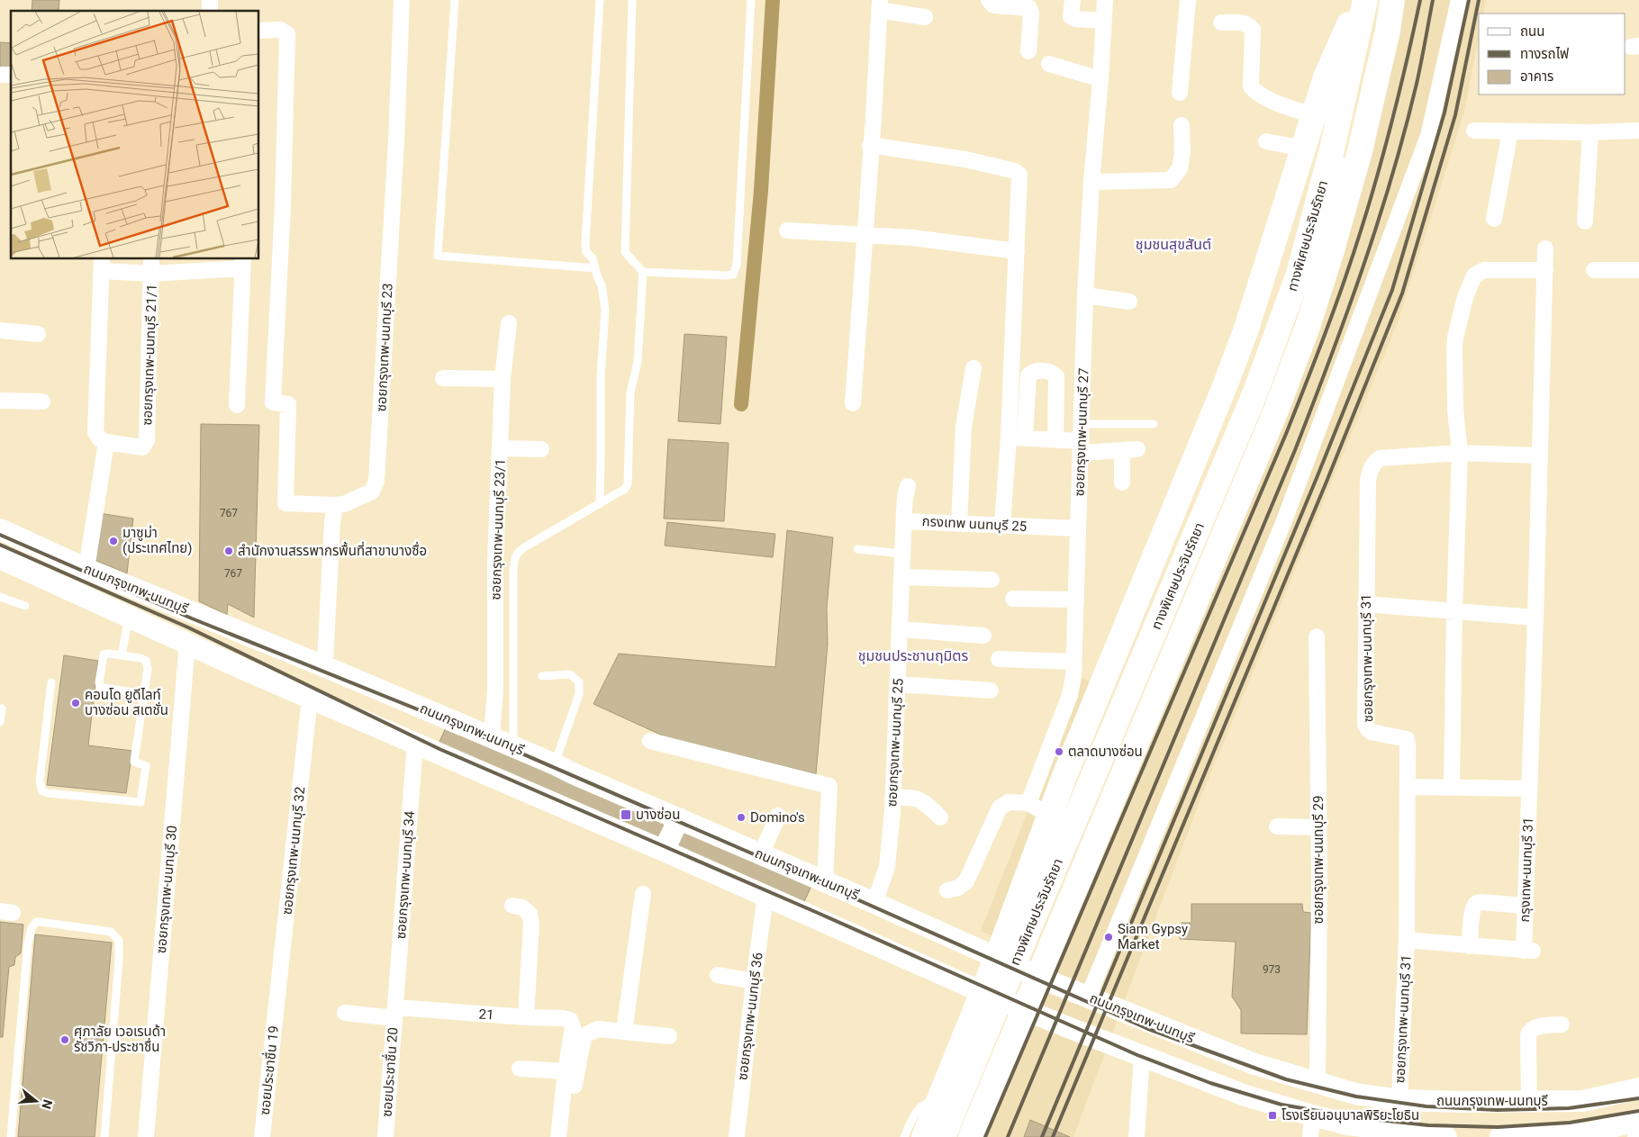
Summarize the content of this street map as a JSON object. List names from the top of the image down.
{
  "streets": {
    "highway": ["ทางพิเศษประจิมรัถยา"],
    "main road": ["ถนนกรุงเทพ-นนทบุรี"],
    "street": [
      "ซอยกรุงเทพ-นนทบุรี 23",
      "ซอยกรุงเทพ-นนทบุรี 21/1",
      "ซอยกรุงเทพ-นนทบุรี 27",
      "กรงเทพ นนทบุรี 25",
      "ซอยกรุงเทพ-นนทบุรี 23/1",
      "ซอยกรุงเทพ-นนทบุรี 31",
      "ซอยกรุงเทพ-นนทบุรี 25",
      "ซอยกรุงเทพ-นนทบุรี 32",
      "ซอยกรุงเทพ-นนทบุรี 29",
      "กรุงเทพ-นนทบุรี 31",
      "ซอยกรุงเทพ-นนทบุรี 34",
      "ซอยกรุงเทพ-นนทบุรี 30",
      "21",
      "ซอยกรุงเทพ-นนทบุรี 36",
      "ซอยประชาชื่น 19",
      "ซอยประชาชื่น 20"
    ]
  },
  "crossings": [
    ["ซอยกรุงเทพ-นนทบุรี 27", "กรงเทพ นนทบุรี 25"],
    ["กรงเทพ นนทบุรี 25", "ซอยกรุงเทพ-นนทบุรี 25"],
    ["ซอยกรุงเทพ-นนทบุรี 23/1", "ถนนกรุงเทพ-นนทบุรี"],
    ["ถนนกรุงเทพ-นนทบุรี", "ซอยกรุงเทพ-นนทบุรี 31"],
    ["ถนนกรุงเทพ-นนทบุรี", "ซอยกรุงเทพ-นนทบุรี 25"],
    ["ถนนกรุงเทพ-นนทบุรี", "ซอยกรุงเทพ-นนทบุรี 32"],
    ["ถนนกรุงเทพ-นนทบุรี", "ซอยกรุงเทพ-นนทบุรี 29"],
    ["ถนนกรุงเทพ-นนทบุรี", "ซอยกรุงเทพ-นนทบุรี 34"],
    ["ถนนกรุงเทพ-นนทบุรี", "ซอยกรุงเทพ-นนทบุรี 30"],
    ["ถนนกรุงเทพ-นนทบุรี", "ซอยกรุงเทพ-นนทบุรี 36"],
    ["ซอยกรุงเทพ-นนทบุรี 31", "กรุงเทพ-นนทบุรี 31"],
    ["ซอยกรุงเทพ-นนทบุรี 32", "ซอยประชาชื่น 19"],
    ["ซอยกรุงเทพ-นนทบุรี 34", "21"],
    ["ซอยกรุงเทพ-นนทบุรี 34", "ซอยประชาชื่น 20"],
    ["21", "ซอยประชาชื่น 20"]
  ],
  "districts": ["ชุมชนสุขสันต์", "ชุมชนประชานฤมิตร"],
  "places": {
    "other": [
      "มาซูม่า (ประเทศไทย)",
      "สำนักงานสรรพากรพื้นที่สาขาบางซื่อ",
      "คอนโด ยูดีไลท์ บางซ่อน สเตชั่น",
      "ตลาดบางซ่อน",
      "Domino's",
      "Siam Gypsy Market",
      "ศุภาลัย เวอเรนด้า รัชวิภา-ประชาชื่น"
    ],
    "transit": ["บางซ่อน", "โรงเรียนอนุบาลพิริยะโยธิน"]
  },
  "house_numbers": ["767", "767", "973"],
  "legend": ["ถนน", "ทางรถไฟ", "อาคาร"],
  "north": "right"
}
